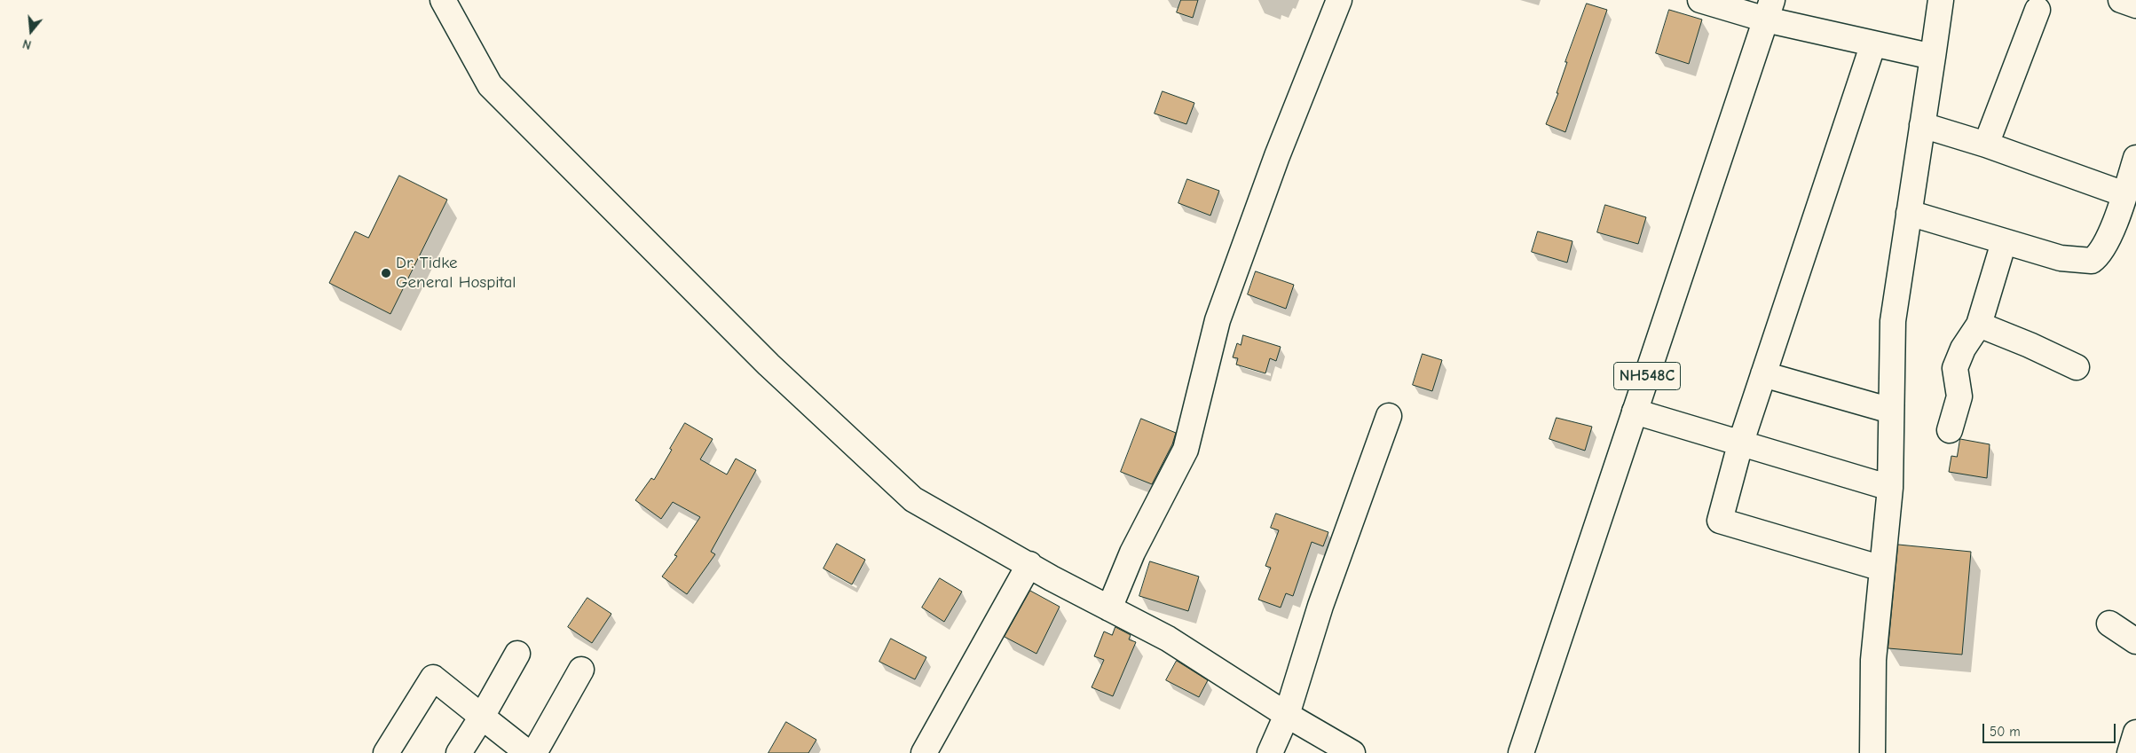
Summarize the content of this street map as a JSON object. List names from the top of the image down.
{
  "streets": {
    "main road": ["NH548C"]
  },
  "places": ["Dr. Tidke General Hospital"],
  "scale_bar": "50 m",
  "north": "bottom"
}
